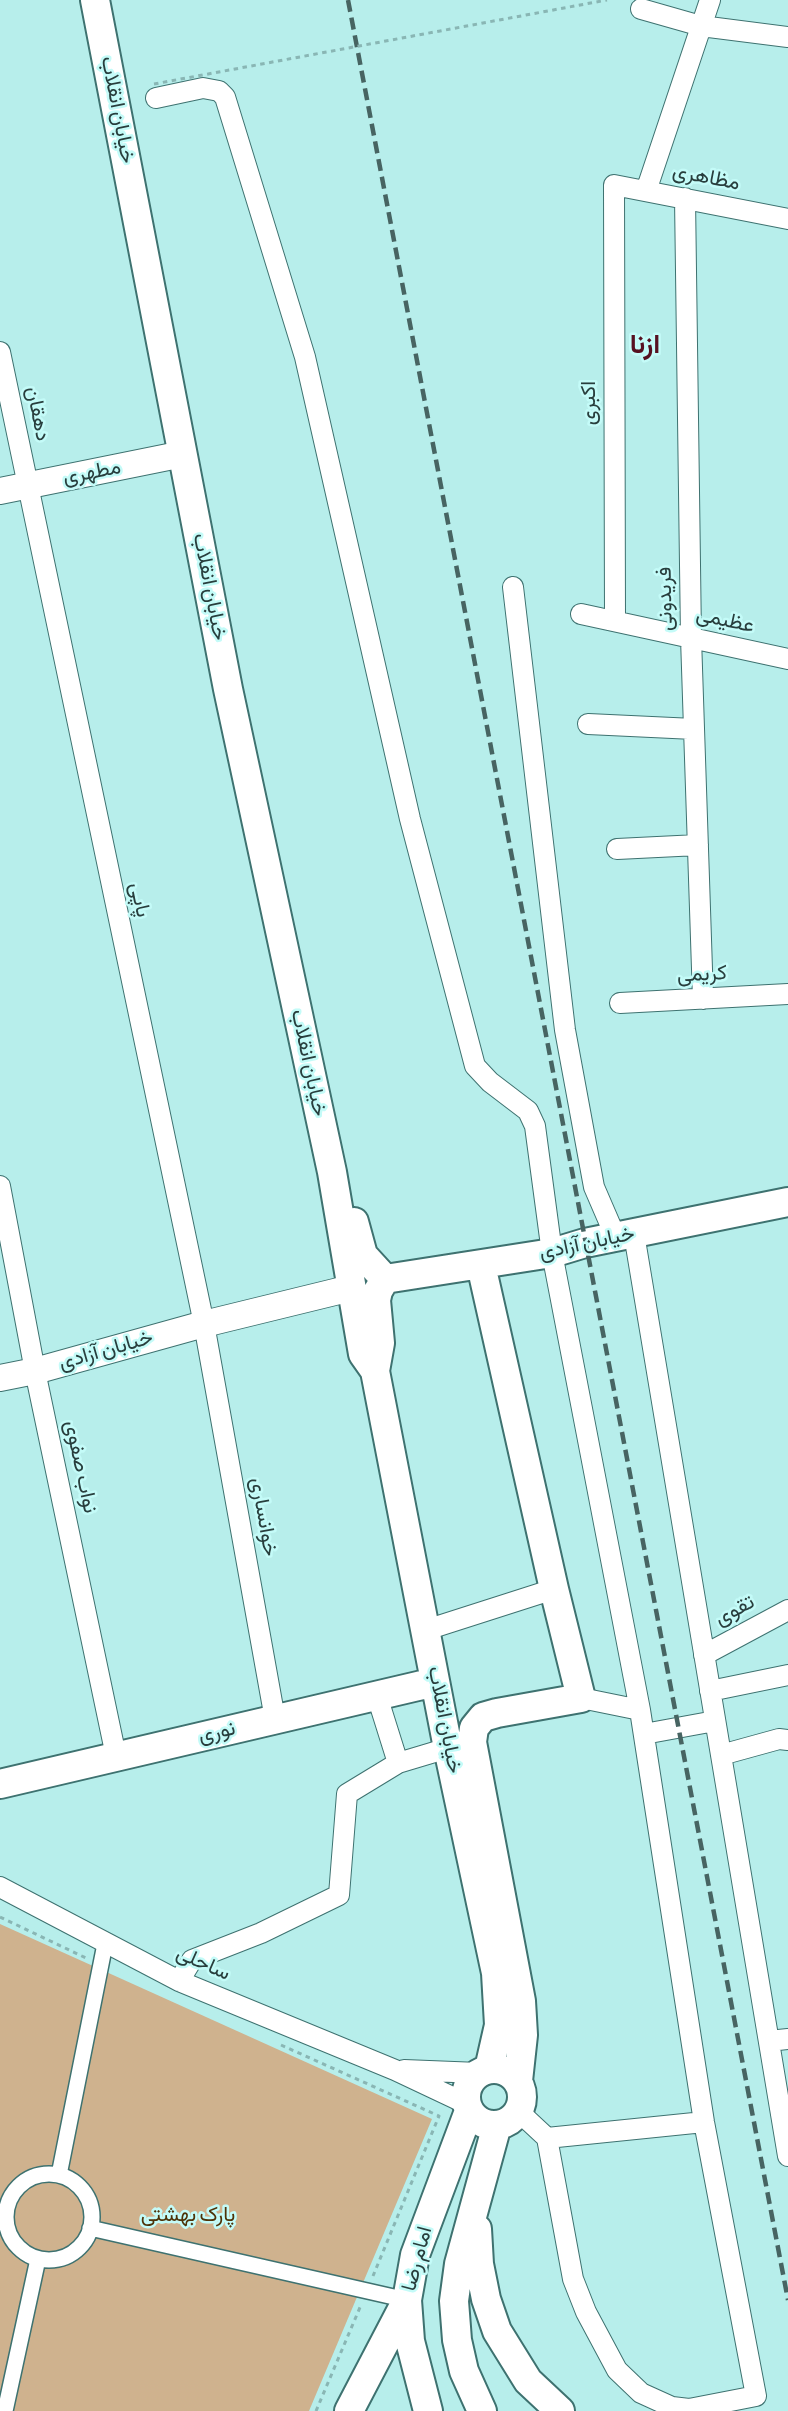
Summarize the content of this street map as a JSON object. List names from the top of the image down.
{
  "streets": {
    "main road": [
      "خیابان انقلاب",
      "خیابان آزادی",
      "نوری",
      "امام رضا"
    ],
    "street": [
      "مظاهری",
      "اکبری",
      "دهقان",
      "مطهری",
      "فریدونی",
      "عظیمی",
      "پاپی",
      "کریمی",
      "نواب صفوی",
      "خوانساری",
      "تقوی",
      "ساحلی"
    ]
  },
  "crossings": [
    ["خیابان انقلاب", "مطهری"],
    ["خیابان انقلاب", "خیابان آزادی"],
    ["خیابان انقلاب", "نوری"],
    ["خیابان انقلاب", "ساحلی"],
    ["خیابان انقلاب", "امام رضا"],
    ["مظاهری", "اکبری"],
    ["مظاهری", "فریدونی"],
    ["اکبری", "عظیمی"],
    ["دهقان", "مطهری"],
    ["دهقان", "پاپی"],
    ["مطهری", "پاپی"],
    ["فریدونی", "عظیمی"],
    ["فریدونی", "کریمی"],
    ["پاپی", "خیابان آزادی"],
    ["پاپی", "خوانساری"],
    ["خیابان آزادی", "نواب صفوی"],
    ["خیابان آزادی", "خوانساری"],
    ["نواب صفوی", "نوری"],
    ["خوانساری", "نوری"],
    ["ساحلی", "امام رضا"]
  ],
  "districts": ["ازنا"],
  "parks": ["پارک بهشتی"]
}
